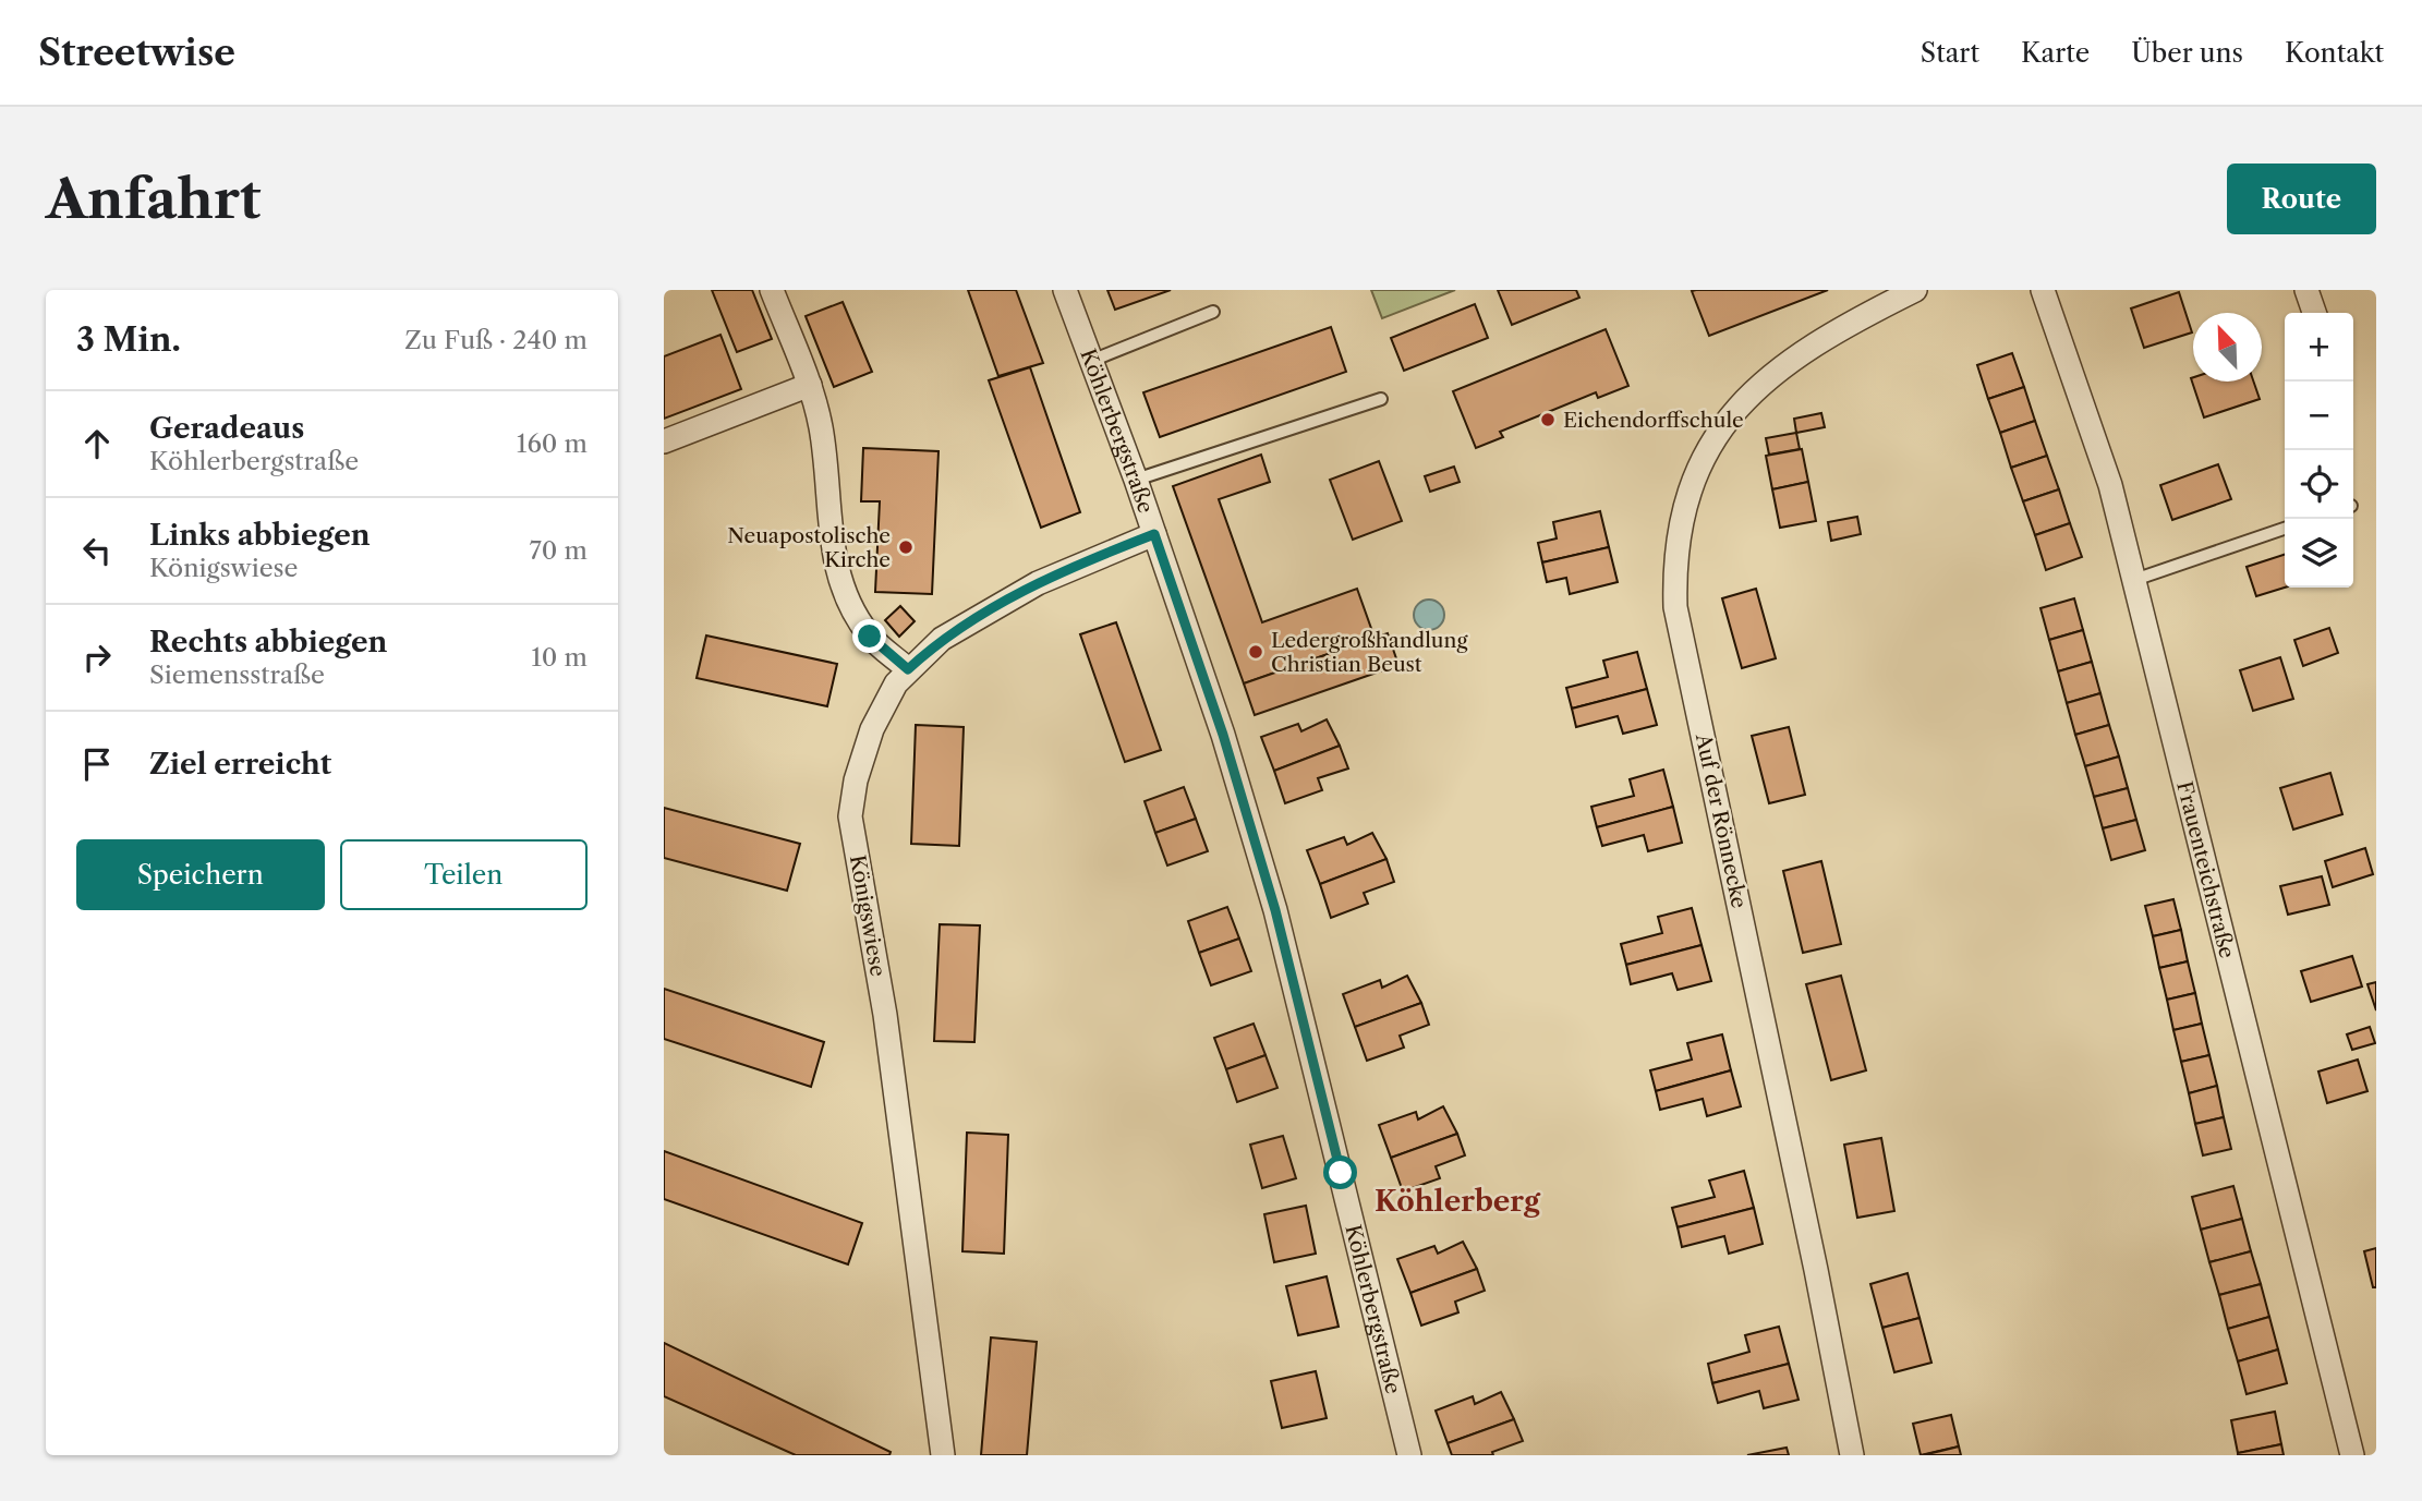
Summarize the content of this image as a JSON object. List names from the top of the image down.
{
  "streets": {
    "street": [
      "Köhlerbergstraße",
      "Auf der Rönnecke",
      "Frauenteichstraße",
      "Königswiese"
    ]
  },
  "crossings": [
    ["Köhlerbergstraße", "Königswiese"]
  ],
  "districts": ["Köhlerberg"],
  "places": ["Eichendorffschule", "Neuapostolische Kirche", "Ledergroßhandlung Christian Beust"],
  "north": "top left",
  "page": {
    "header": "Streetwise",
    "nav": [
      "Start",
      "Karte",
      "Über uns",
      "Kontakt"
    ],
    "buttons": [
      "Route",
      ["Speichern", "Teilen"]
    ],
    "title": "Anfahrt",
    "heading": ["3 Min.", "Zu Fuß · 240 m"],
    "map_buttons": ["+", "−"],
    "list": [
      ["Geradeaus", "Köhlerbergstraße", "160 m"],
      ["Links abbiegen", "Königswiese", "70 m"],
      ["Rechts abbiegen", "Siemensstraße", "10 m"],
      "Ziel erreicht"
    ]
  }
}
